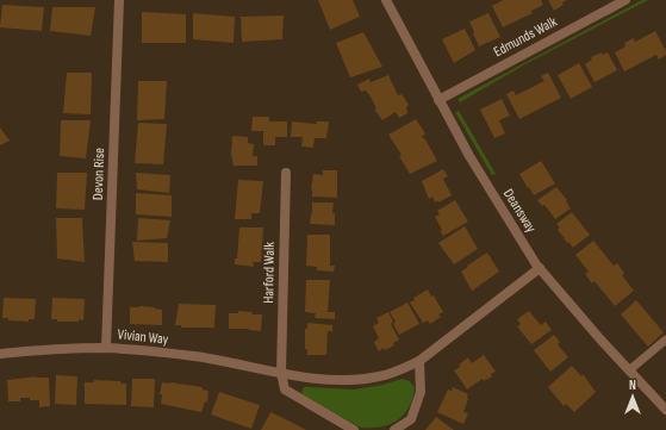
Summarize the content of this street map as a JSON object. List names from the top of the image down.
{
  "streets": {
    "street": [
      "Edmunds Walk",
      "Devon Rise",
      "Deansway",
      "Harford Walk",
      "Vivian Way"
    ]
  },
  "crossings": [
    ["Edmunds Walk", "Deansway"],
    ["Devon Rise", "Vivian Way"],
    ["Deansway", "Vivian Way"],
    ["Harford Walk", "Vivian Way"]
  ],
  "north": "top"
}
